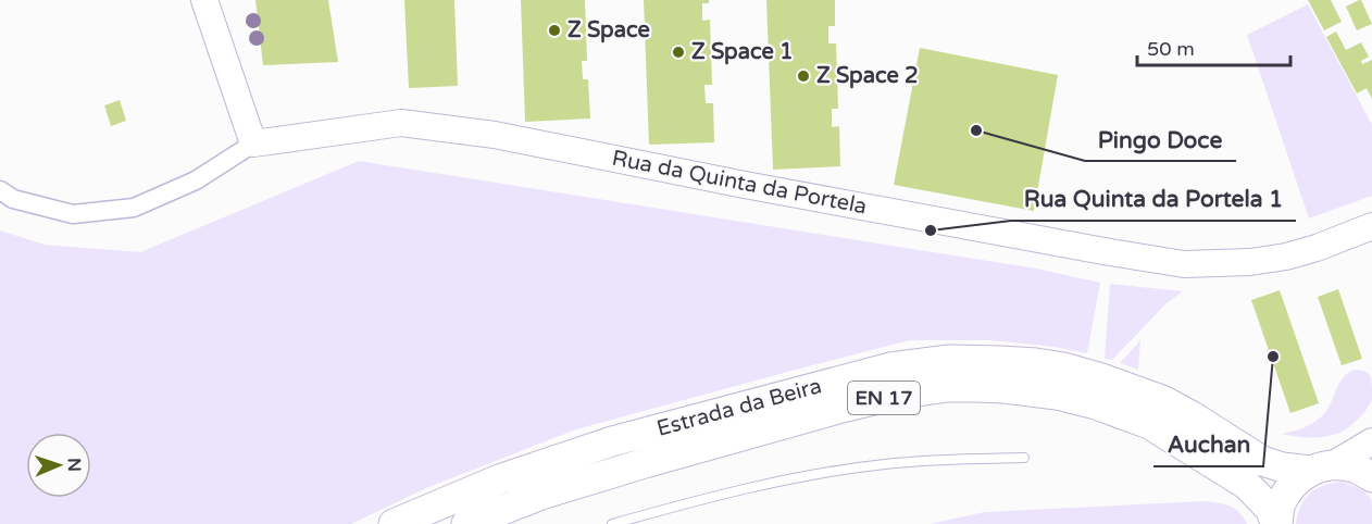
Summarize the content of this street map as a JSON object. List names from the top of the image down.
{
  "streets": {
    "main road": ["EN 17", "Estrada da Beira"],
    "street": ["Rua da Quinta da Portela"]
  },
  "places": [
    "Z Space",
    "Z Space 1",
    "Z Space 2",
    "Pingo Doce",
    "Rua Quinta da Portela 1",
    "Auchan"
  ],
  "scale_bar": "50 m",
  "north": "right"
}
